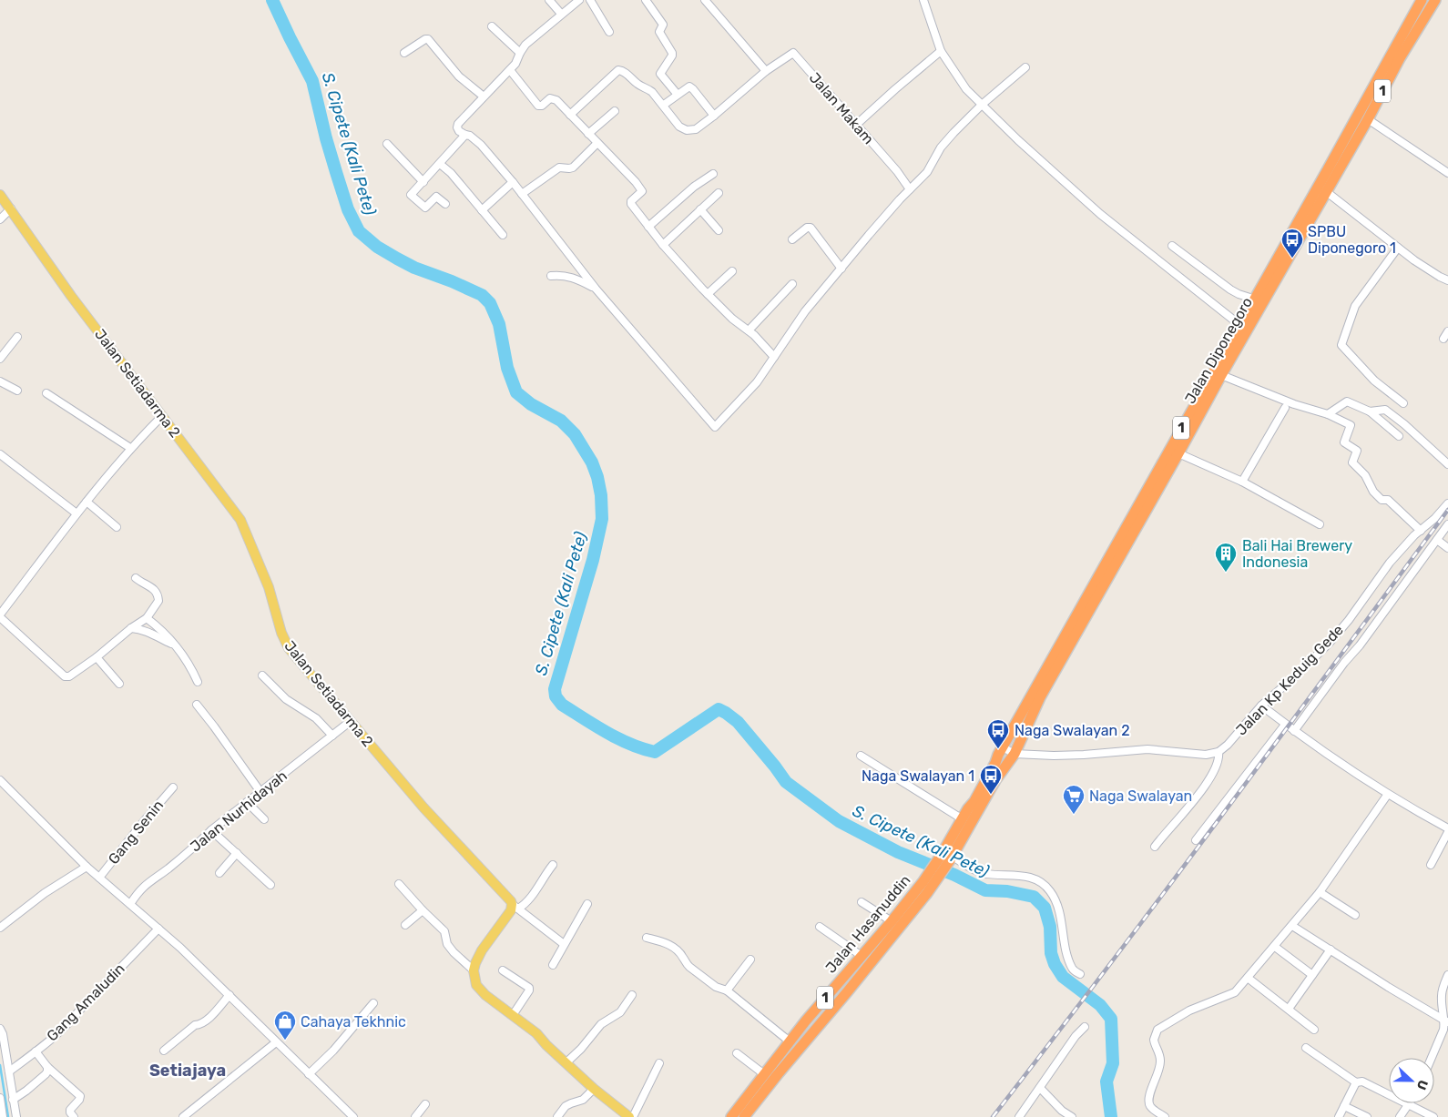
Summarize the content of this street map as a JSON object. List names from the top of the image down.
{
  "streets": {
    "highway": ["1", "Jalan Diponegoro", "Jalan Hasanuddin"],
    "main road": ["Jalan Setiadarma 2"],
    "street": [
      "Jalan Makam",
      "Jalan Kp Keduig Gede",
      "Jalan Nurhidayah",
      "Gang Senin",
      "Gang Amaludin"
    ]
  },
  "crossings": [
    ["Jalan Diponegoro", "Jalan Hasanuddin"],
    ["Jalan Setiadarma 2", "Jalan Nurhidayah"]
  ],
  "districts": ["Setiajaya"],
  "water": ["S. Cipete (Kali Pete)"],
  "places": {
    "bus stop": ["SPBU Diponegoro 1", "Naga Swalayan 2", "Naga Swalayan 1"],
    "building": ["Bali Hai Brewery Indonesia"],
    "supermarket": ["Naga Swalayan"],
    "shop": ["Cahaya Tekhnic"]
  },
  "north": "right"
}
